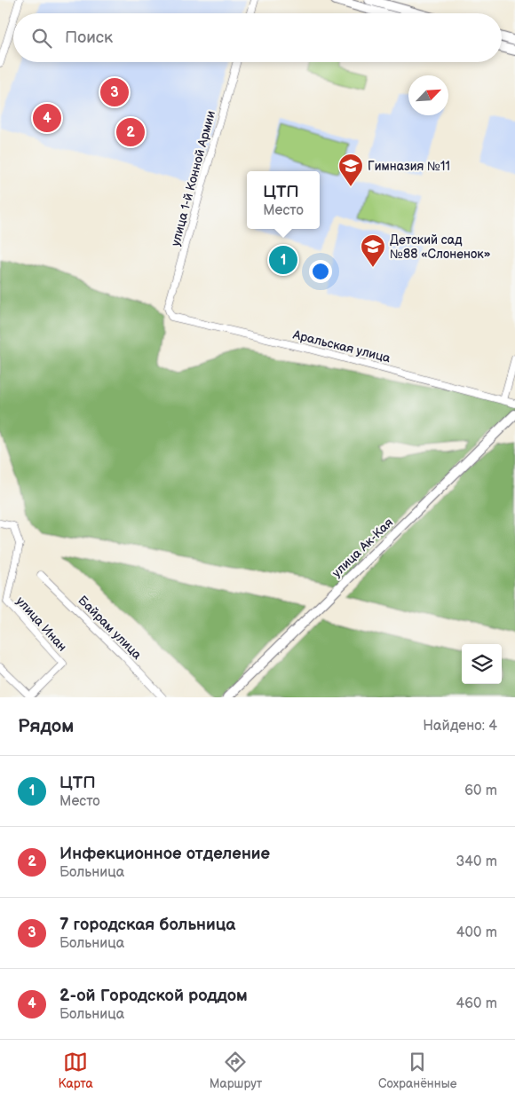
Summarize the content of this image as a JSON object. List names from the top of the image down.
{
  "streets": {
    "main road": ["улица Ак-Кая"],
    "street": [
      "улица 1-й Конной Армии",
      "Аральская улица",
      "улица Инан",
      "Байрам улица"
    ]
  },
  "crossings": [
    ["улица 1-й Конной Армии", "Аральская улица"]
  ],
  "places": {
    "school or university": ["Гимназия №11", "Детский сад №88 «Слоненок»"]
  },
  "north": "top right",
  "page": {
    "search": "Поиск",
    "pins": [
      "3",
      "4",
      "2",
      "1"
    ],
    "popup": ["ЦТП", "Место"],
    "heading": ["Рядом", "Найдено: 4"],
    "list": [
      {
        "mark": "1",
        "name": "ЦТП",
        "note": "Место",
        "value": "60 m"
      },
      {
        "mark": "2",
        "name": "Инфекционное отделение",
        "note": "Больница",
        "value": "340 m"
      },
      {
        "mark": "3",
        "name": "7 городская больница",
        "note": "Больница",
        "value": "400 m"
      },
      {
        "mark": "4",
        "name": "2-ой Городской роддом",
        "note": "Больница",
        "value": "460 m"
      }
    ],
    "nav": ["Карта", "Маршрут", "Сохранённые"]
  }
}
